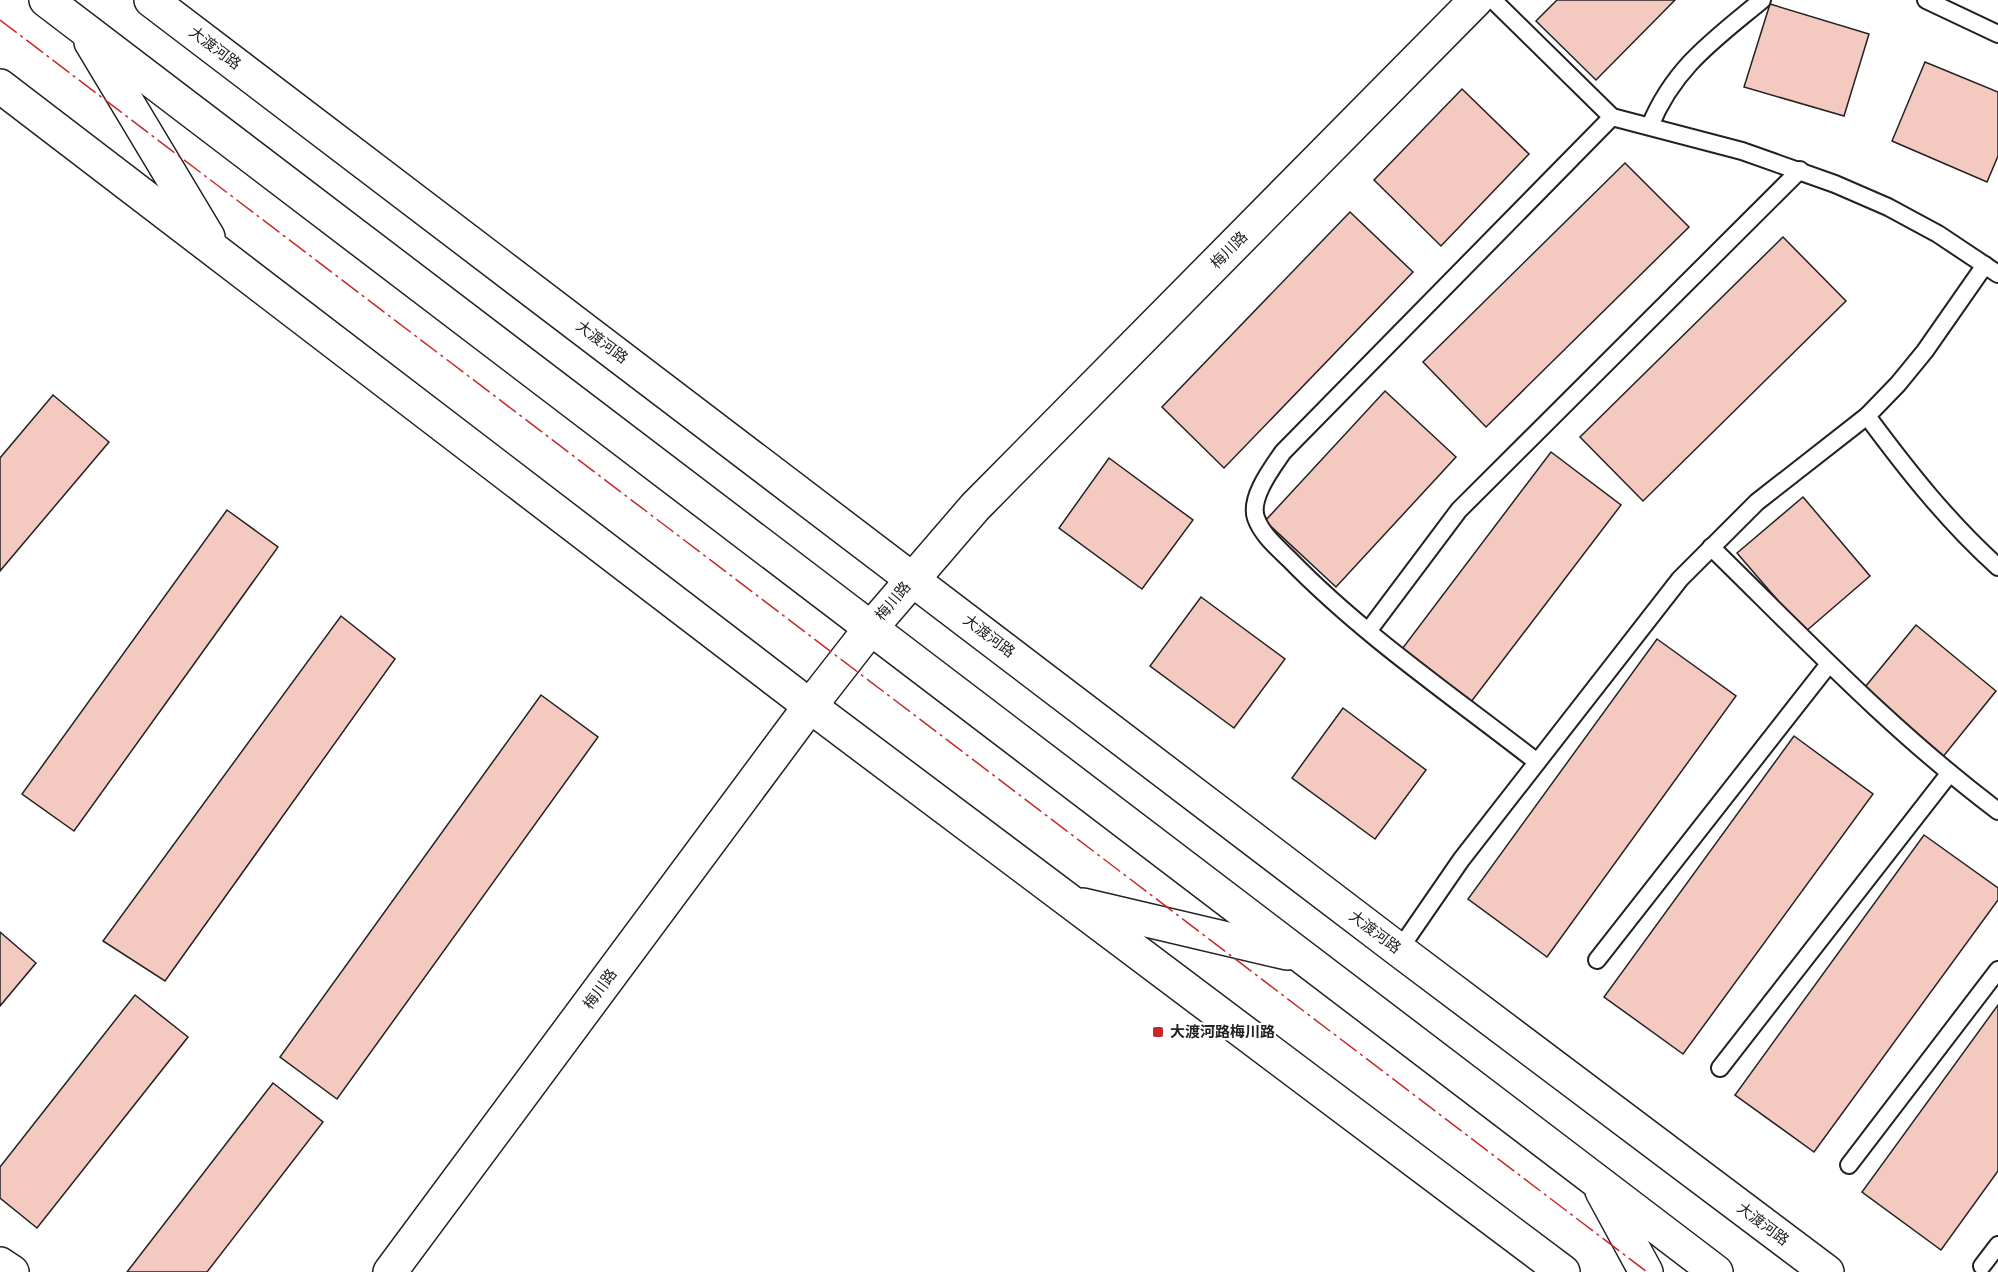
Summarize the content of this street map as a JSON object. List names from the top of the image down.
{
  "streets": {
    "main road": ["大渡河路", "梅川路"]
  },
  "crossings": [
    ["大渡河路", "梅川路"]
  ],
  "places": {
    "transit": ["大渡河路梅川路"]
  }
}
